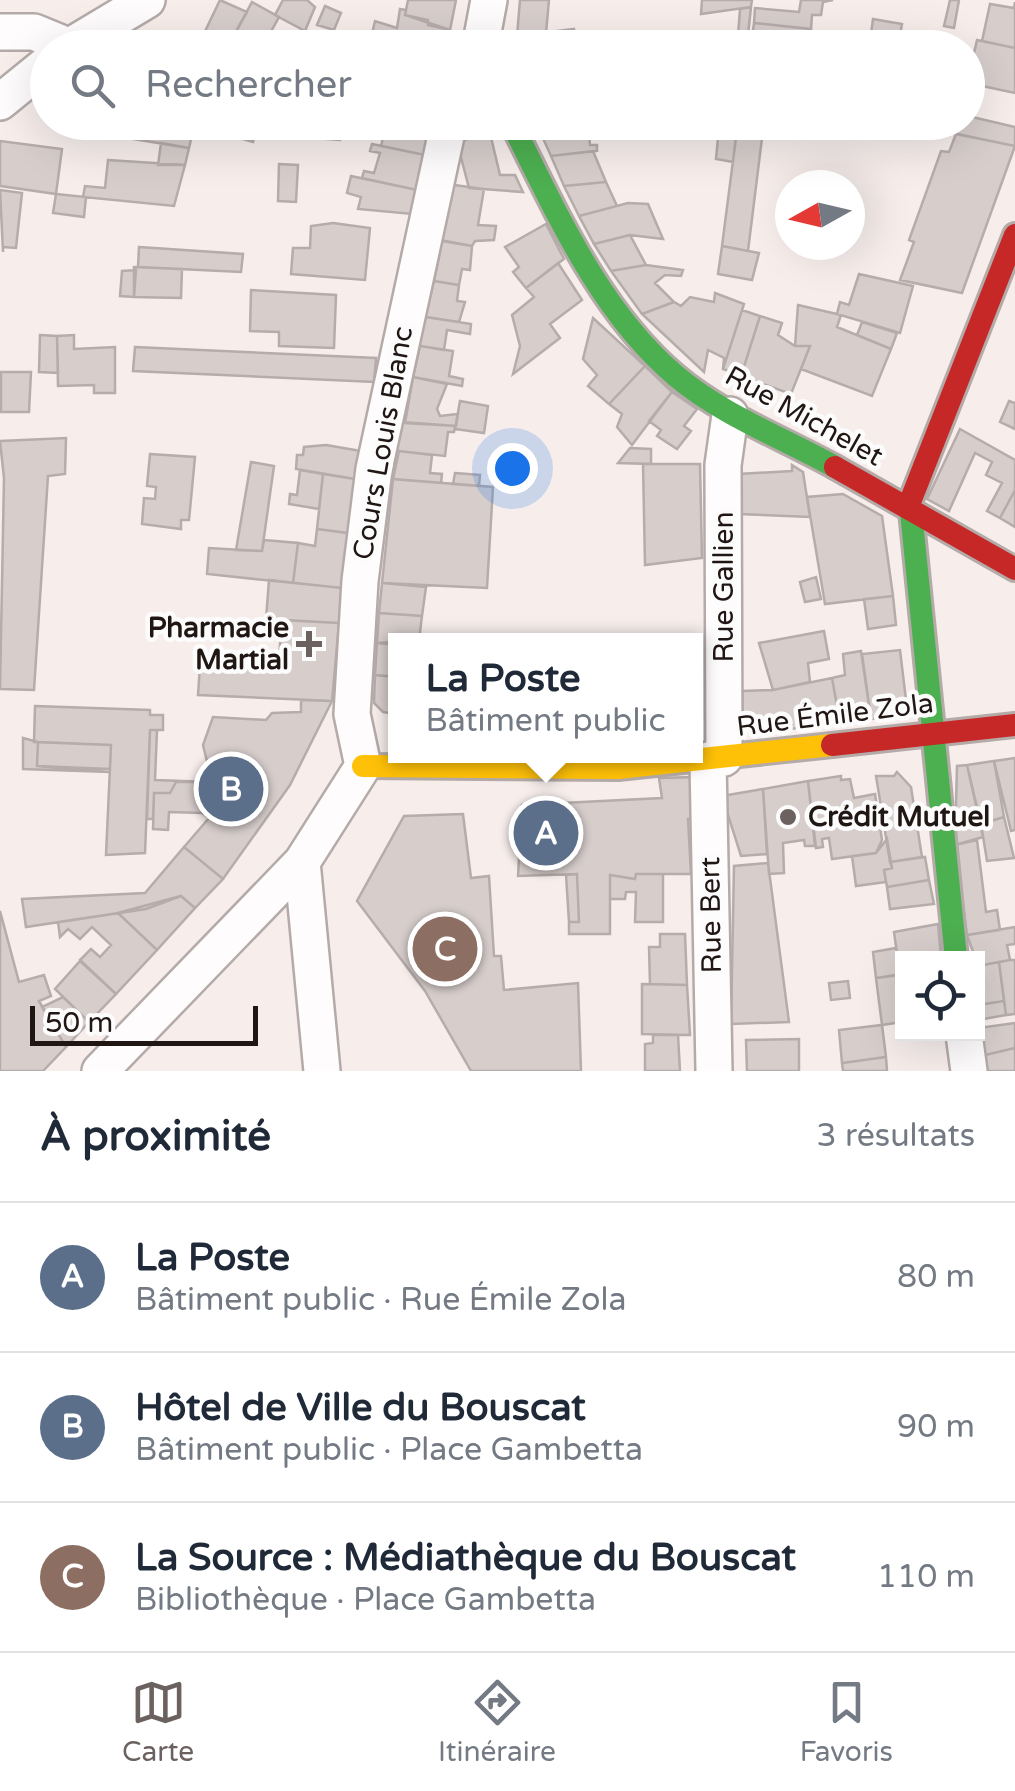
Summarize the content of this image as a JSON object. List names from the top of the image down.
{
  "streets": {
    "street": [
      "Rue Michelet",
      "Cours Louis Blanc",
      "Rue Gallien",
      "Rue Émile Zola",
      "Rue Bert"
    ]
  },
  "crossings": [
    ["Rue Michelet", "Rue Gallien"],
    ["Cours Louis Blanc", "Rue Émile Zola"],
    ["Rue Gallien", "Rue Émile Zola"],
    ["Rue Gallien", "Rue Bert"],
    ["Rue Émile Zola", "Rue Bert"]
  ],
  "places": {
    "health": ["Pharmacie Martial"],
    "other": ["Crédit Mutuel"]
  },
  "scale_bar": "50 m",
  "north": "left",
  "page": {
    "search": "Rechercher",
    "popup": ["La Poste", "Bâtiment public"],
    "pins": ["B", "A", "C"],
    "scale": "50 m",
    "heading": ["À proximité", "3 résultats"],
    "list": [
      {
        "mark": "A",
        "name": "La Poste",
        "note": "Bâtiment public · Rue Émile Zola",
        "value": "80 m"
      },
      {
        "mark": "B",
        "name": "Hôtel de Ville du Bouscat",
        "note": "Bâtiment public · Place Gambetta",
        "value": "90 m"
      },
      {
        "mark": "C",
        "name": "La Source : Médiathèque du Bouscat",
        "note": "Bibliothèque · Place Gambetta",
        "value": "110 m"
      }
    ],
    "nav": ["Carte", "Itinéraire", "Favoris"]
  }
}
